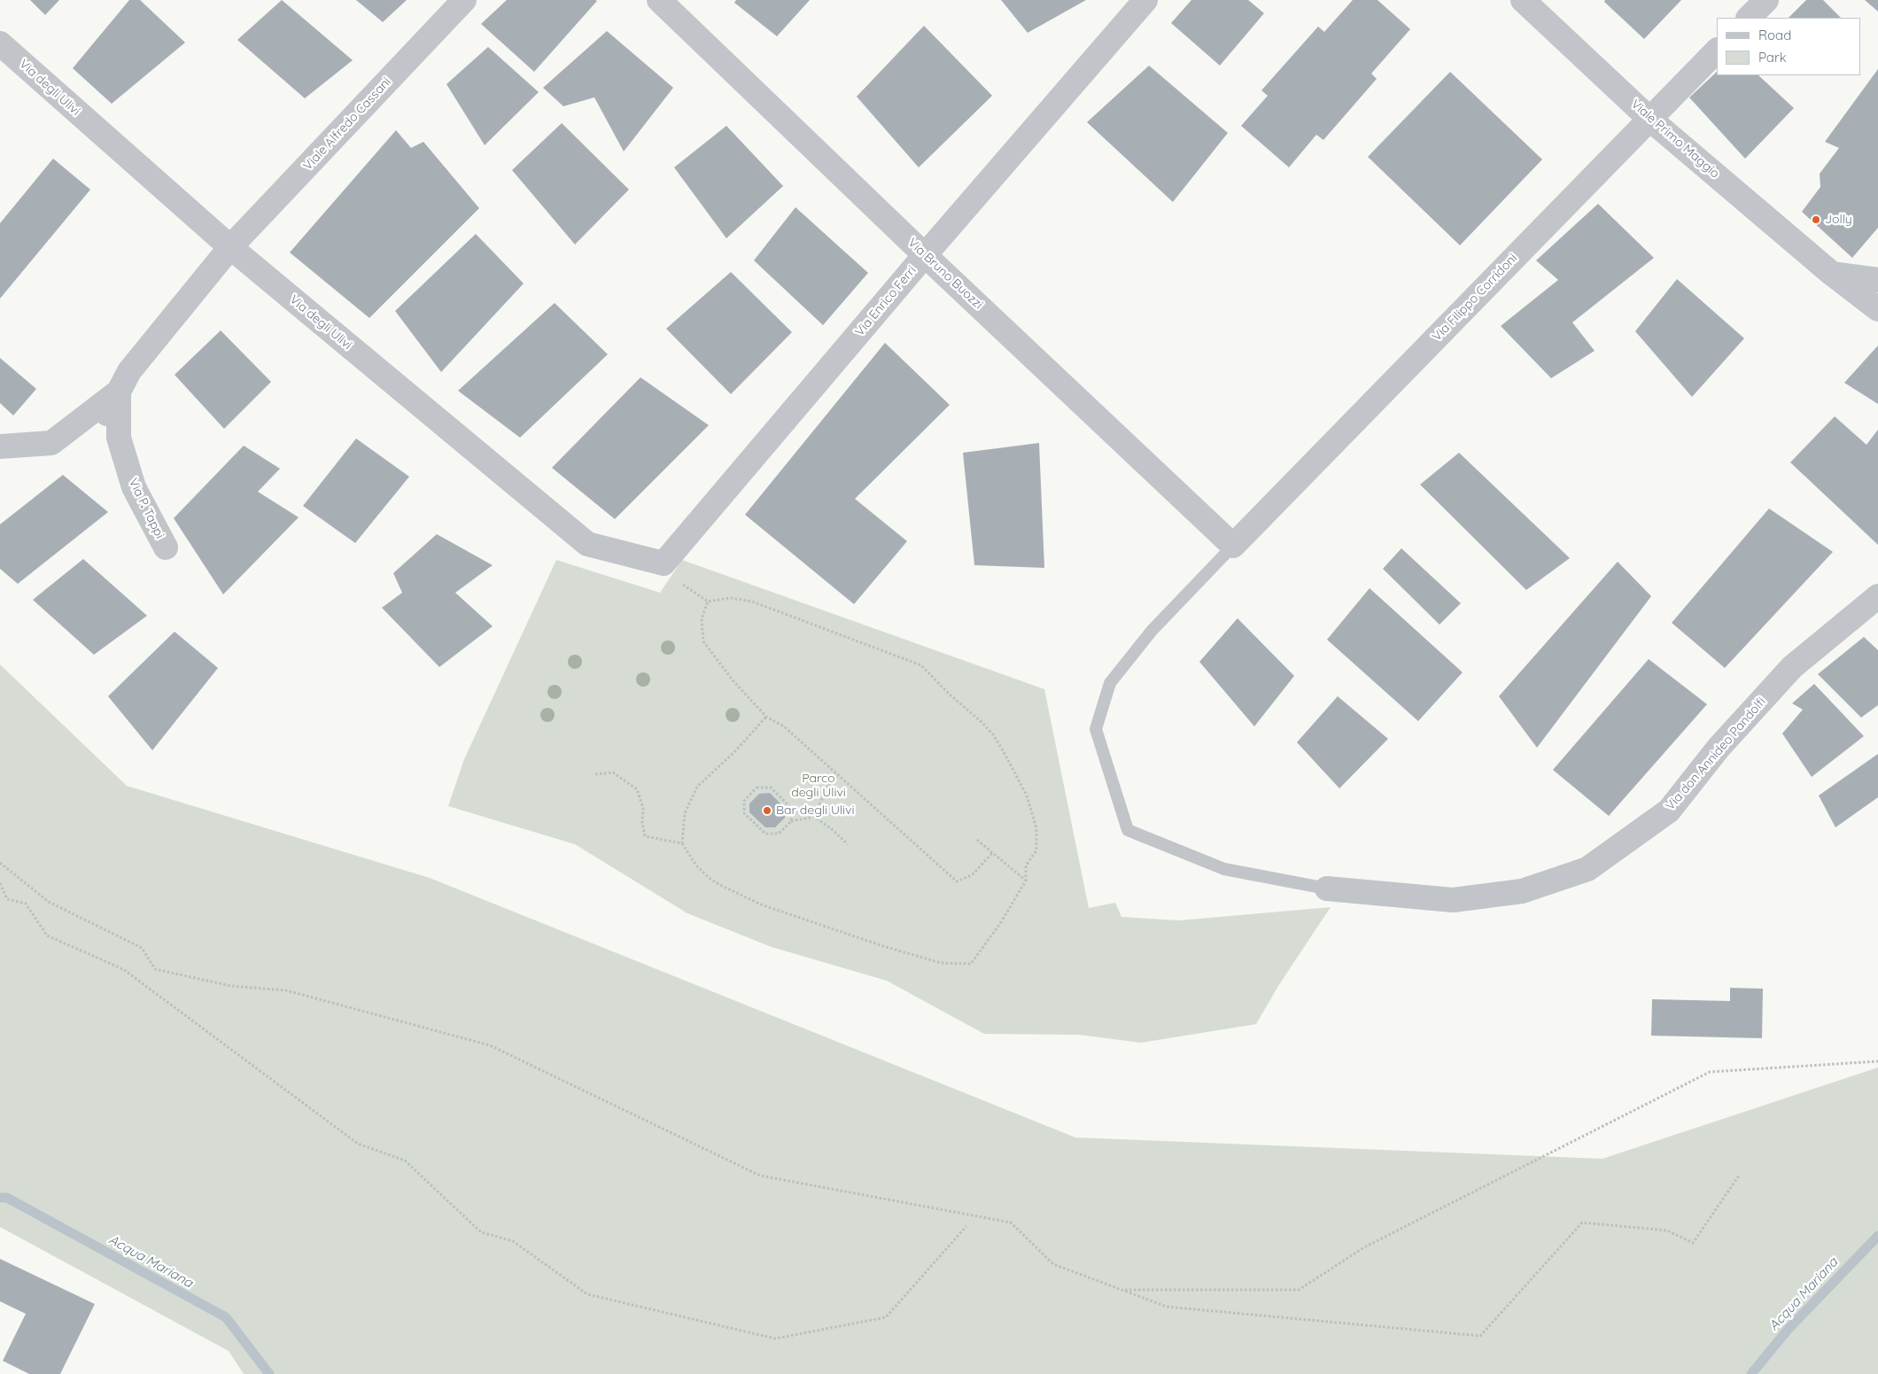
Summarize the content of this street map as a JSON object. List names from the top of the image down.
{
  "streets": {
    "street": [
      "Via degli Ulivi",
      "Viale Alfredo Cassani",
      "Viale Primo Maggio",
      "Via Bruno Buozzi",
      "Via Filippo Corridoni",
      "Via Enrico Ferri",
      "Via P. Tappi",
      "Via don Annideo Pandolfi"
    ]
  },
  "crossings": [
    ["Via degli Ulivi", "Viale Alfredo Cassani"],
    ["Via degli Ulivi", "Via Enrico Ferri"],
    ["Viale Alfredo Cassani", "Via P. Tappi"],
    ["Viale Primo Maggio", "Via Filippo Corridoni"],
    ["Via Bruno Buozzi", "Via Filippo Corridoni"],
    ["Via Bruno Buozzi", "Via Enrico Ferri"]
  ],
  "water": ["Acqua Mariana"],
  "parks": ["Parco degli Ulivi"],
  "places": ["Jolly", "Bar degli Ulivi"],
  "legend": ["Road", "Park"]
}
